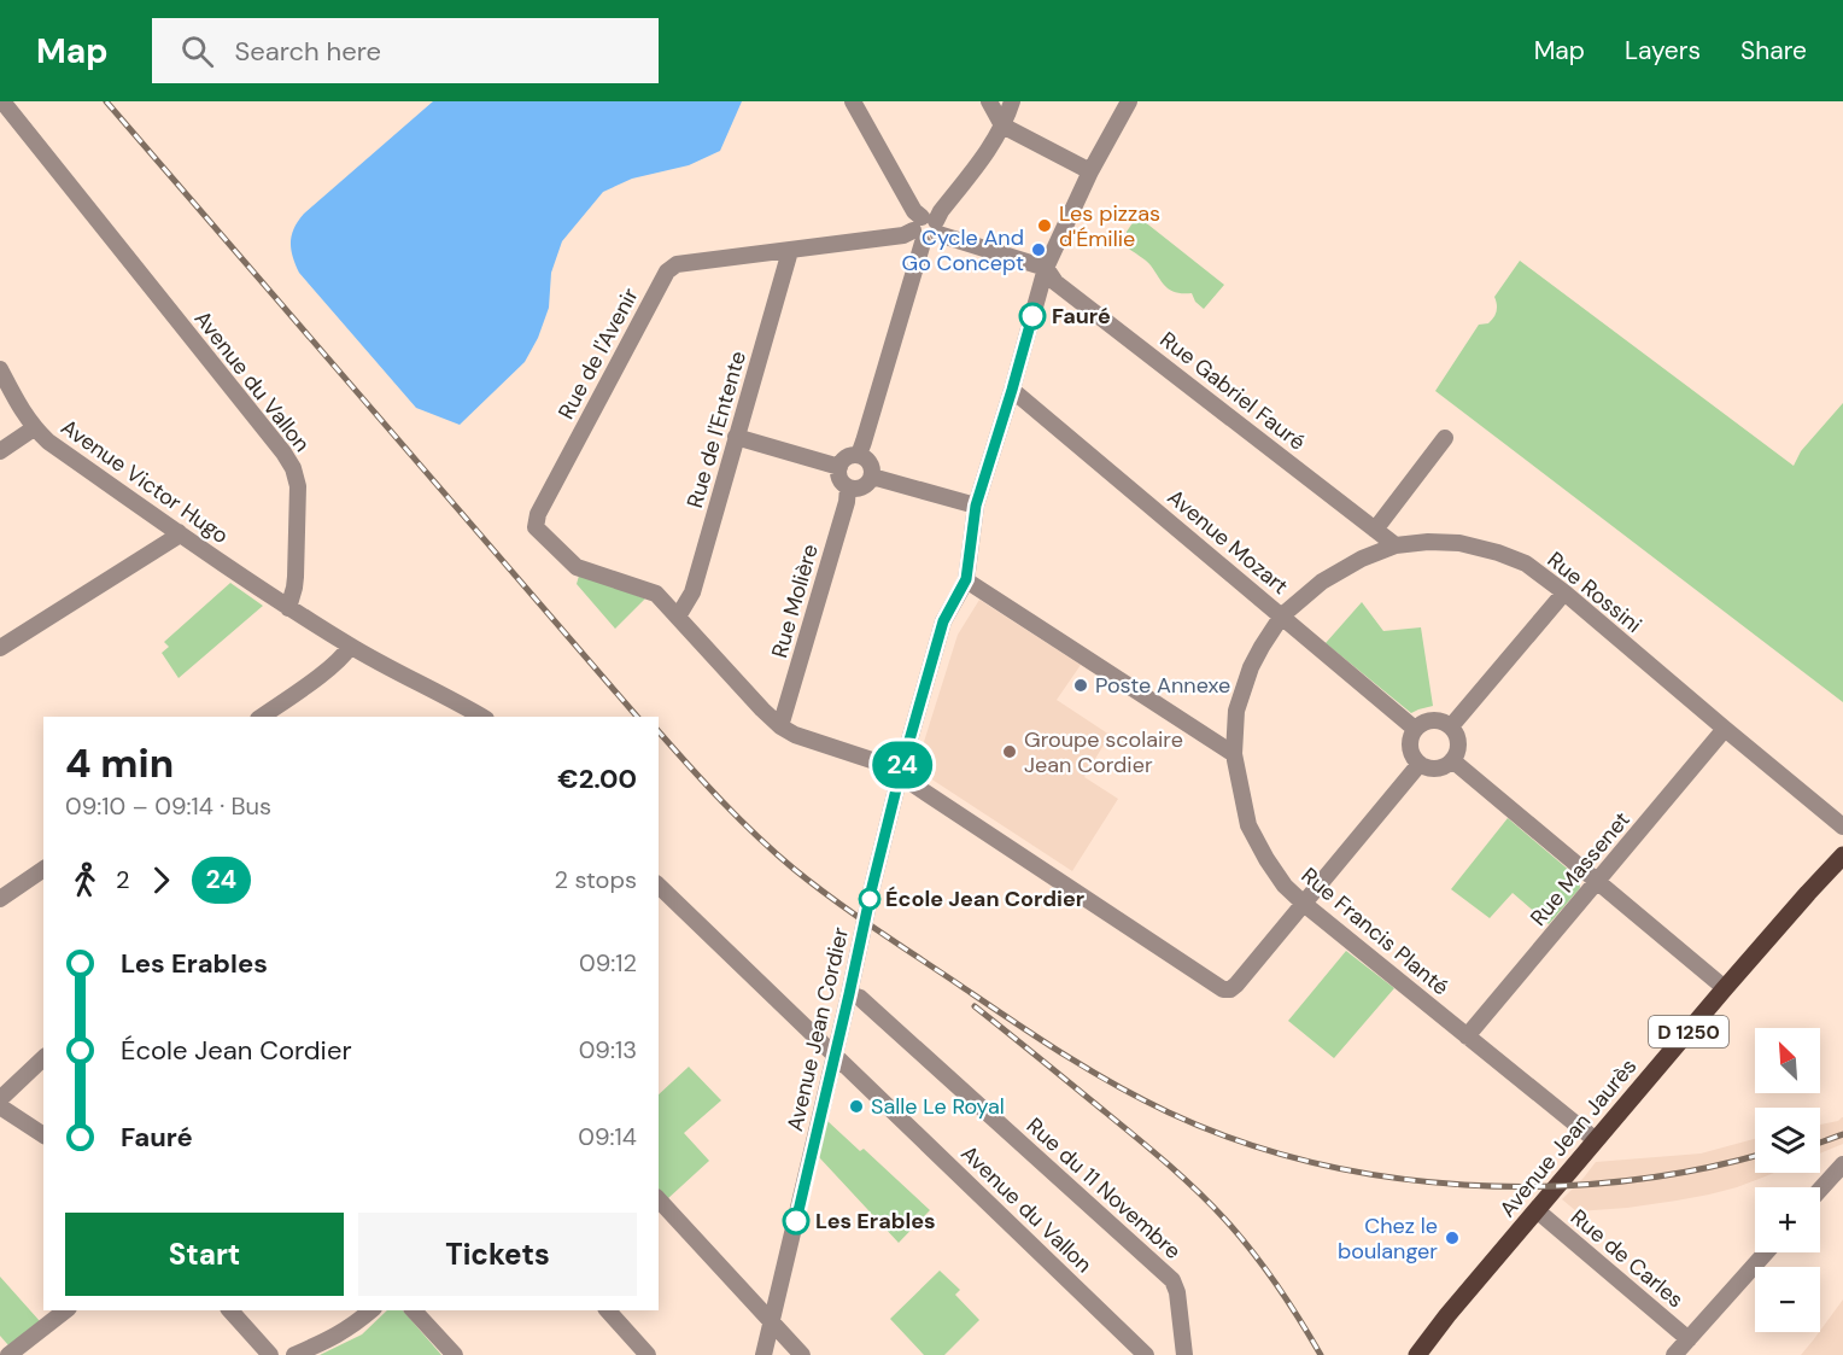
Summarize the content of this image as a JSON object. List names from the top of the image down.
{
  "streets": {
    "main road": ["D 1250", "Avenue Jean Jaurès"],
    "street": [
      "Rue de l'Avenir",
      "Avenue du Vallon",
      "Rue Gabriel Fauré",
      "Rue de l'Entente",
      "Avenue Victor Hugo",
      "Avenue Mozart",
      "Rue Rossini",
      "Rue Molière",
      "Rue Massenet",
      "Rue Francis Planté",
      "Avenue Jean Cordier",
      "Rue du 11 Novembre",
      "Rue de Carles"
    ]
  },
  "crossings": [
    ["Rue de l'Avenir", "Rue de l'Entente"],
    ["Avenue du Vallon", "Avenue Victor Hugo"],
    ["Avenue du Vallon", "Avenue Jean Cordier"],
    ["Rue Gabriel Fauré", "Rue Rossini"],
    ["Rue Gabriel Fauré", "Avenue Jean Cordier"],
    ["Avenue Mozart", "Rue Rossini"],
    ["Avenue Mozart", "Rue Francis Planté"],
    ["Avenue Mozart", "Avenue Jean Cordier"],
    ["Rue Rossini", "Rue Massenet"],
    ["Rue Rossini", "Rue Francis Planté"],
    ["Rue Massenet", "Rue Francis Planté"],
    ["Rue Francis Planté", "Avenue Jean Jaurès"],
    ["Avenue Jean Cordier", "Rue du 11 Novembre"],
    ["Avenue Jean Jaurès", "Rue de Carles"]
  ],
  "places": [
    "Les pizzas d'Émilie",
    "Cycle And Go Concept",
    "Fauré",
    "Poste Annexe",
    "Groupe scolaire Jean Cordier",
    "École Jean Cordier",
    "Salle Le Royal",
    "Les Erables",
    "Chez le boulanger"
  ],
  "lines": ["bus line 24"],
  "north": "top left",
  "page": {
    "header": "Map",
    "search": "Search here",
    "nav": ["Map", "Layers", "Share"],
    "on_map": "24",
    "heading": ["4 min", "09:10 – 09:14 · Bus", "€2.00"],
    "legs": ["2", "24", "2 stops"],
    "list": [
      {
        "name": "Les Erables",
        "value": "09:12"
      },
      {
        "name": "École Jean Cordier",
        "value": "09:13"
      },
      {
        "name": "Fauré",
        "value": "09:14"
      }
    ],
    "map_buttons": ["+", "−"],
    "buttons": ["Start", "Tickets"]
  }
}
